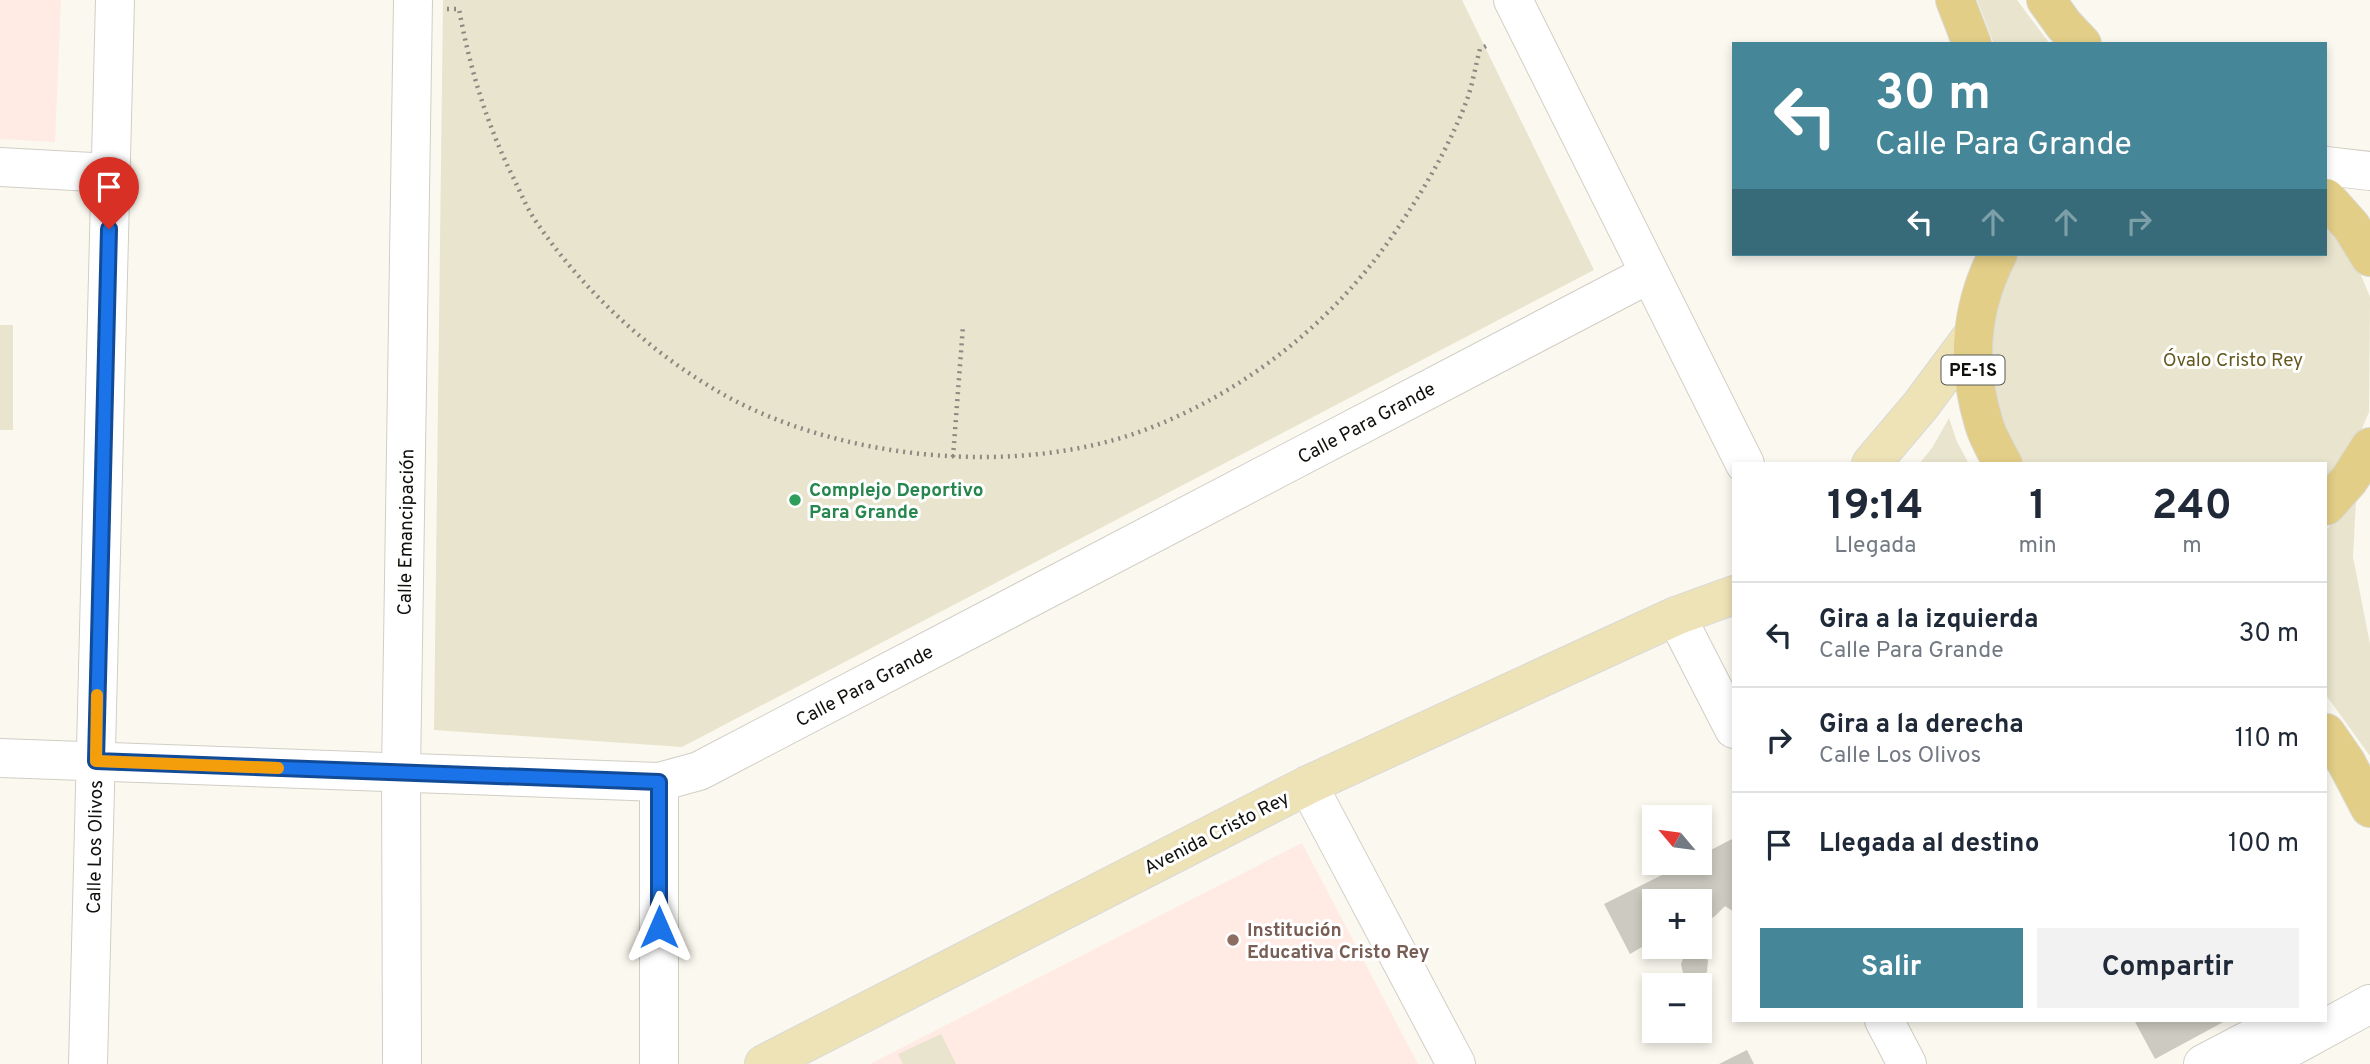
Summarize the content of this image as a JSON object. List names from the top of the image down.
{
  "streets": {
    "highway": ["PE-1S"],
    "main road": ["Avenida Cristo Rey"],
    "street": ["Calle Para Grande", "Calle Emancipación", "Calle Los Olivos"]
  },
  "crossings": [
    ["Calle Para Grande", "Calle Emancipación"],
    ["Calle Para Grande", "Calle Los Olivos"]
  ],
  "parks": ["Óvalo Cristo Rey"],
  "places": ["Complejo Deportivo Para Grande", "Institución Educativa Cristo Rey"],
  "north": "top left",
  "page": {
    "turn": ["30 m", "Calle Para Grande"],
    "eta": [
      "19:14",
      "Llegada",
      "1",
      "min",
      "240",
      "m"
    ],
    "list": [
      {
        "name": "Gira a la izquierda",
        "note": "Calle Para Grande",
        "value": "30 m"
      },
      {
        "name": "Gira a la derecha",
        "note": "Calle Los Olivos",
        "value": "110 m"
      },
      {
        "name": "Llegada al destino",
        "value": "100 m"
      }
    ],
    "map_buttons": ["+", "−"],
    "buttons": ["Salir", "Compartir"]
  }
}
